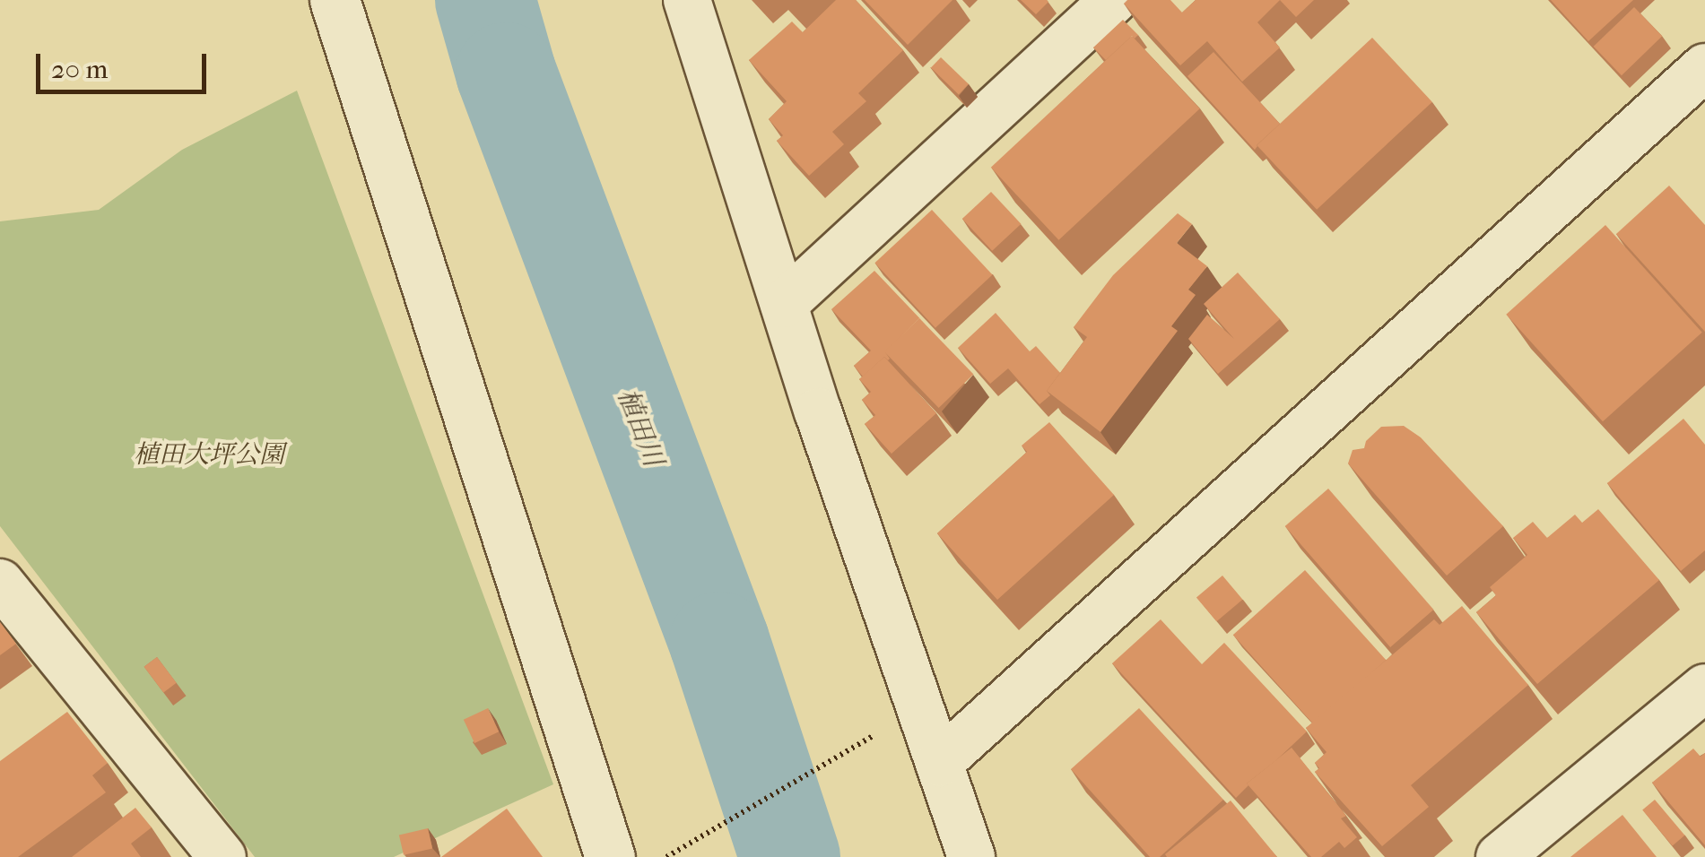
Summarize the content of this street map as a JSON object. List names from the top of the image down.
{
  "water": ["植田川"],
  "parks": ["植田大坪公園"],
  "scale_bar": "20 m"
}
